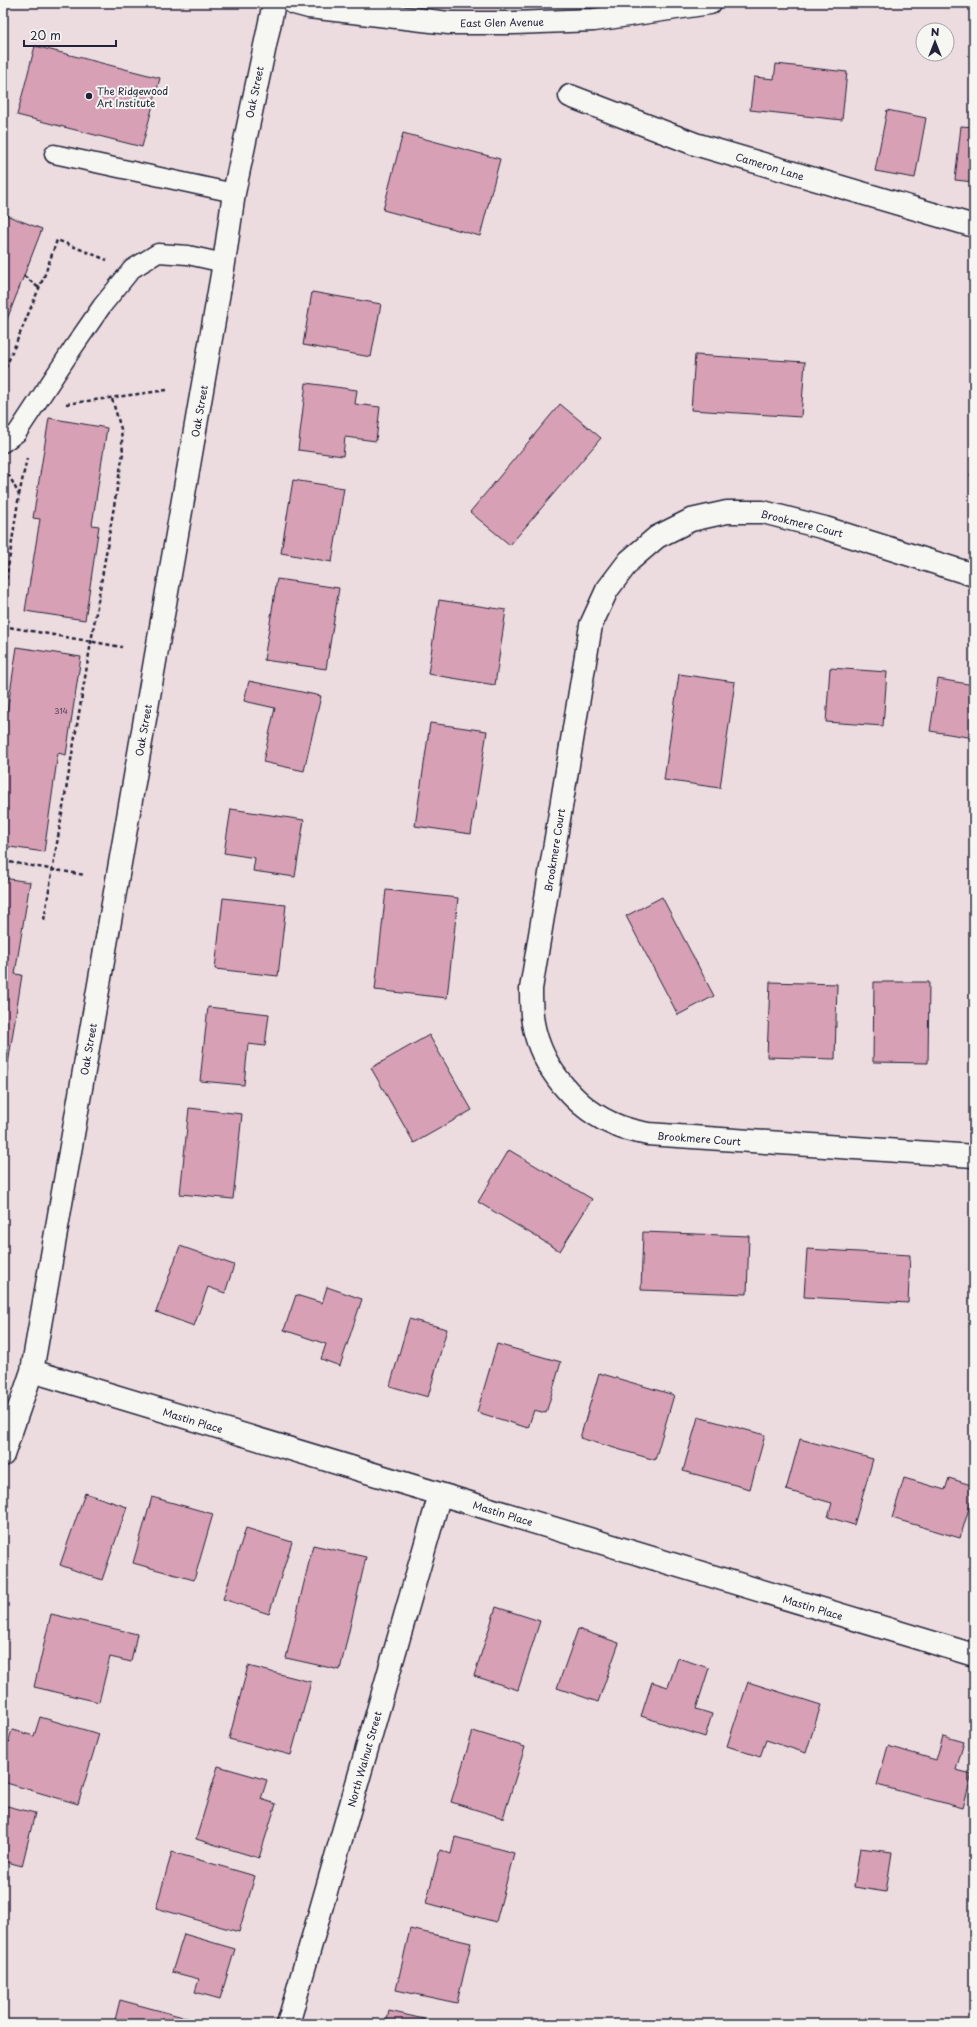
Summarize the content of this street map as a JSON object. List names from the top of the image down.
{
  "streets": {
    "street": [
      "East Glen Avenue",
      "Oak Street",
      "Cameron Lane",
      "Brookmere Court",
      "Mastin Place",
      "North Walnut Street"
    ]
  },
  "crossings": [
    ["Oak Street", "Mastin Place"],
    ["Mastin Place", "North Walnut Street"]
  ],
  "places": ["The Ridgewood Art Institute"],
  "house_numbers": ["314"],
  "scale_bar": "20 m",
  "north": "top"
}
